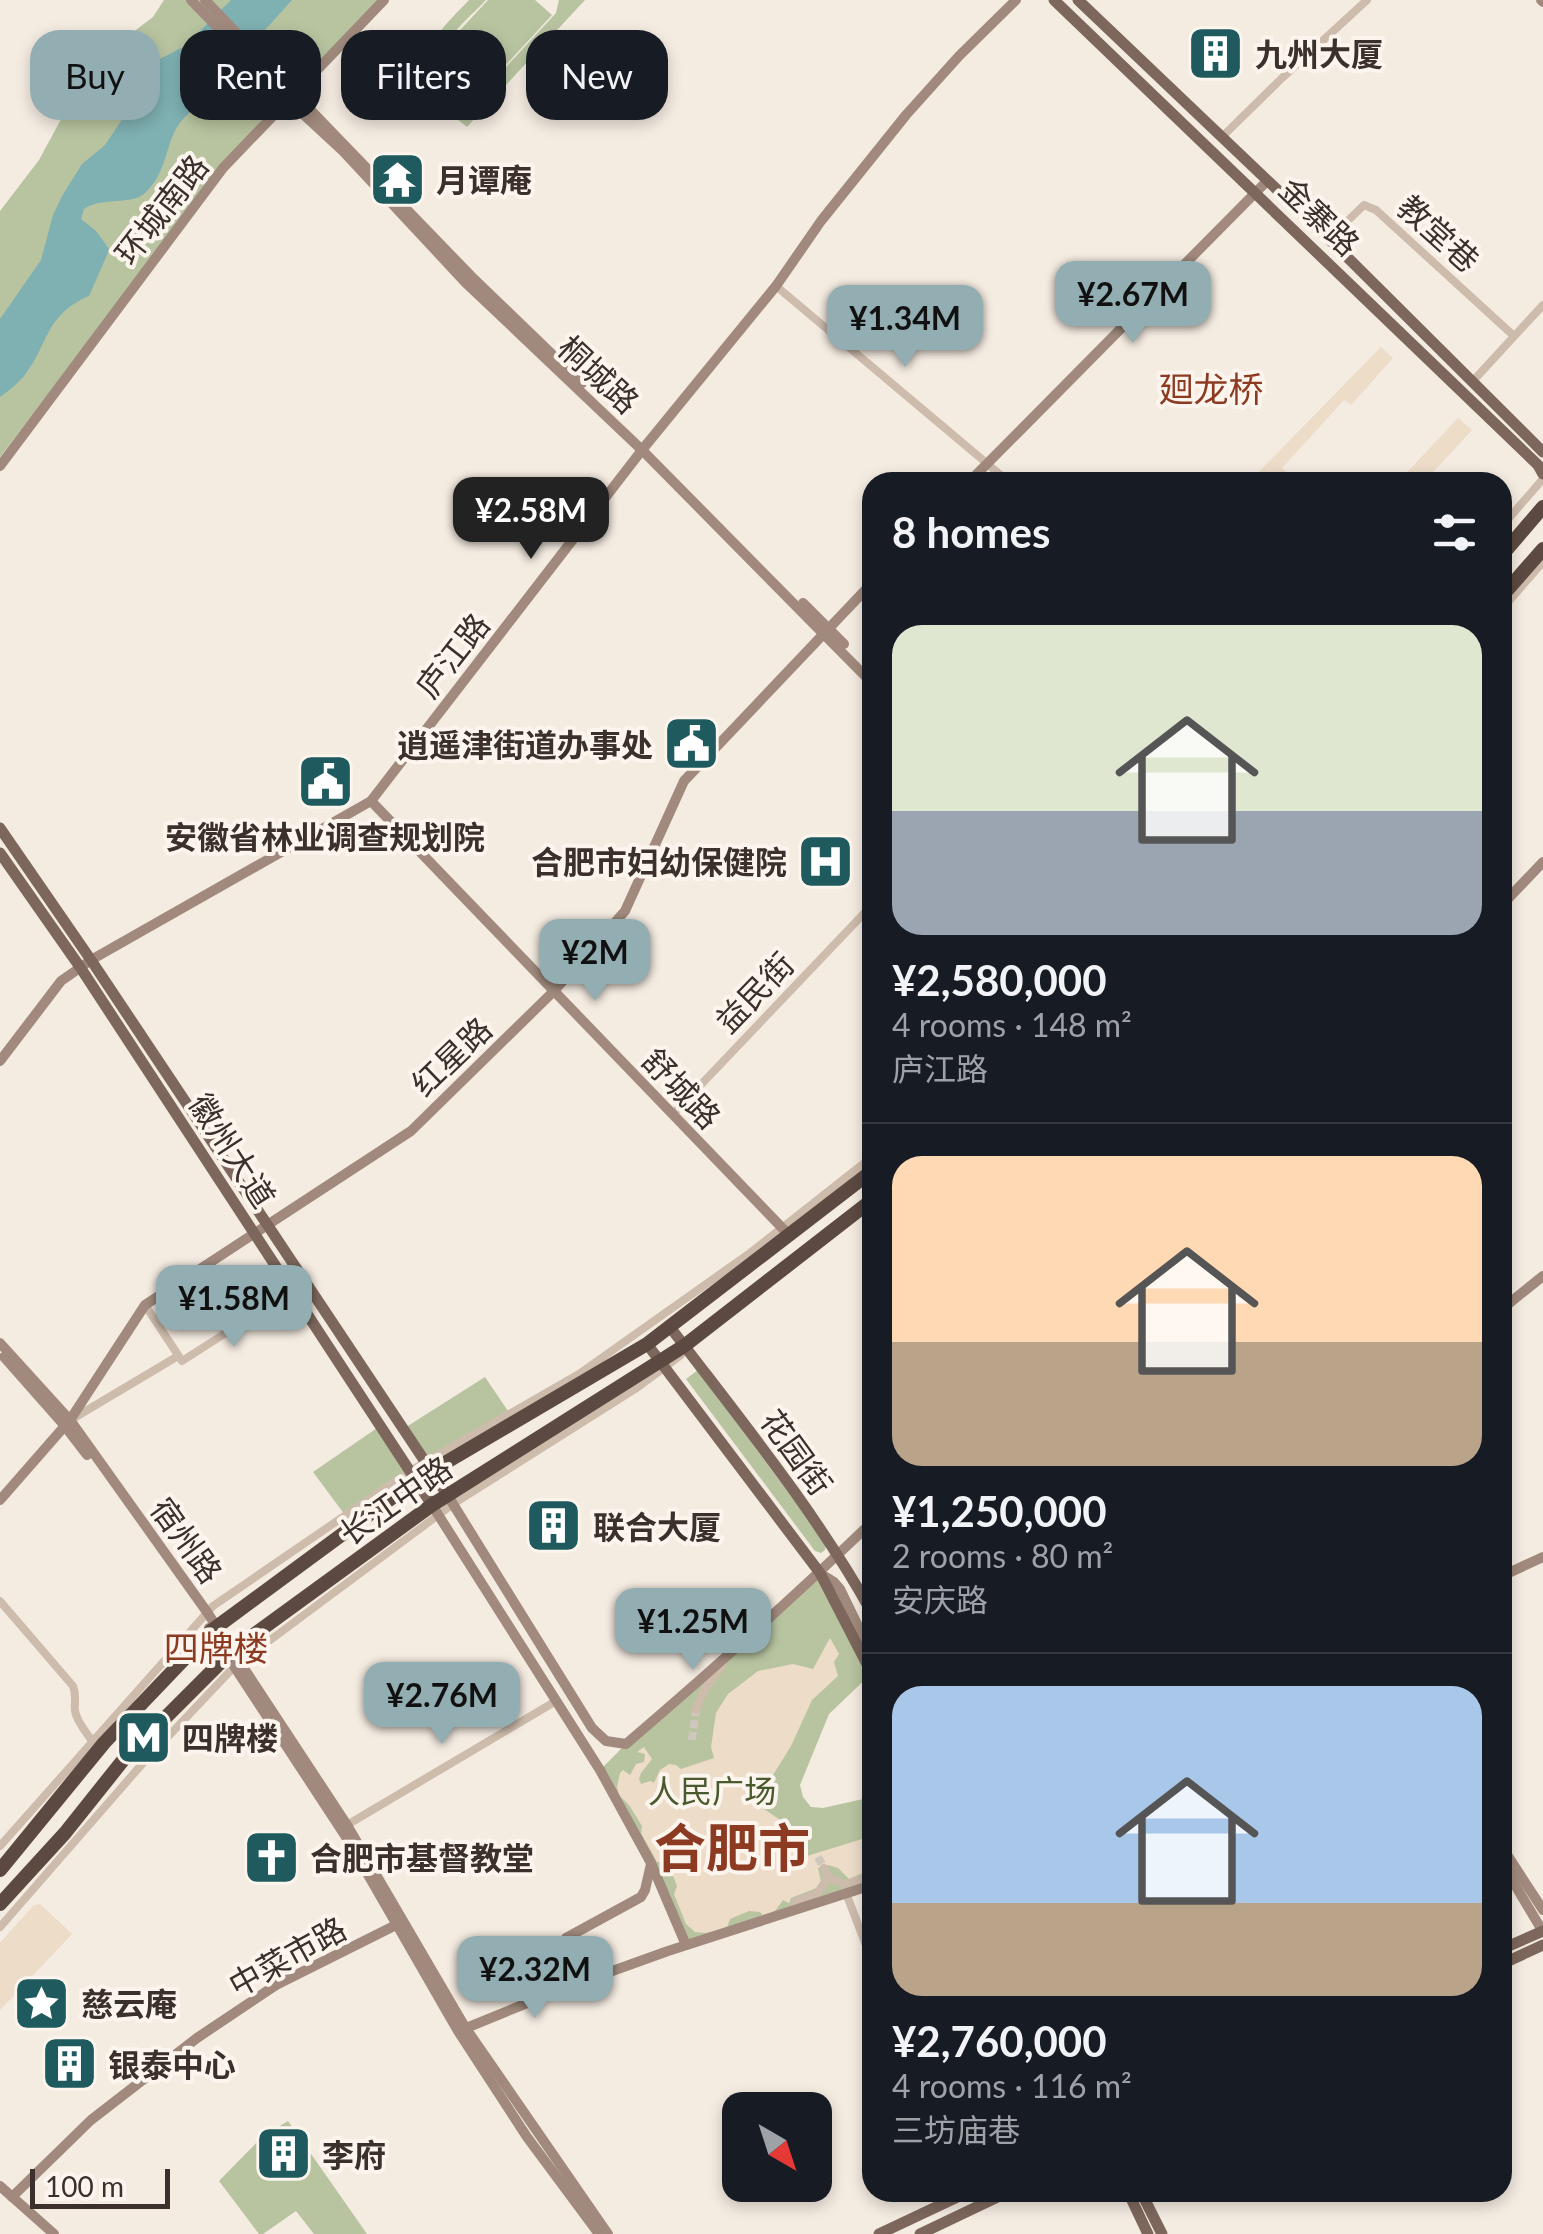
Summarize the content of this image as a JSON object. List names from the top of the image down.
{
  "streets": {
    "highway": ["长江中路"],
    "main road": ["金寨路", "徽州大道", "花园街"],
    "street": [
      "环城南路",
      "教堂巷",
      "桐城路",
      "庐江路",
      "益民街",
      "红星路",
      "舒城路",
      "宿州路",
      "中菜市路"
    ]
  },
  "crossings": [
    ["金寨路", "教堂巷"],
    ["桐城路", "庐江路"],
    ["桐城路", "红星路"],
    ["庐江路", "舒城路"],
    ["庐江路", "徽州大道"],
    ["益民街", "舒城路"],
    ["红星路", "舒城路"],
    ["红星路", "徽州大道"],
    ["红星路", "宿州路"],
    ["舒城路", "长江中路"],
    ["徽州大道", "长江中路"],
    ["花园街", "长江中路"],
    ["长江中路", "宿州路"],
    ["宿州路", "中菜市路"]
  ],
  "districts": ["廻龙桥", "四牌楼", "合肥市"],
  "parks": ["人民广场"],
  "places": {
    "building": [
      "九州大厦",
      "联合大厦",
      "银泰中心",
      "李府"
    ],
    "temple": ["月谭庵"],
    "public building": ["逍遥津街道办事处", "安徽省林业调查规划院"],
    "hospital": ["合肥市妇幼保健院"],
    "metro station": ["四牌楼"],
    "church": ["合肥市基督教堂"],
    "place": ["慈云庵"]
  },
  "scale_bar": "100 m",
  "north": "bottom right",
  "page": {
    "chip": [
      "Buy",
      "Rent",
      "Filters",
      "New"
    ],
    "price": [
      "¥2.67M",
      "¥1.34M",
      "¥2.58M",
      "¥2M",
      "¥1.58M",
      "¥1.25M",
      "¥2.76M",
      "¥2.32M"
    ],
    "heading": "8 homes",
    "list": [
      {
        "name": "¥2,580,000",
        "note": "4 rooms · 148 m² · 庐江路"
      },
      {
        "name": "¥1,250,000",
        "note": "2 rooms · 80 m² · 安庆路"
      },
      {
        "name": "¥2,760,000",
        "note": "4 rooms · 116 m² · 三坊庙巷"
      }
    ],
    "scale": "100 m"
  }
}
